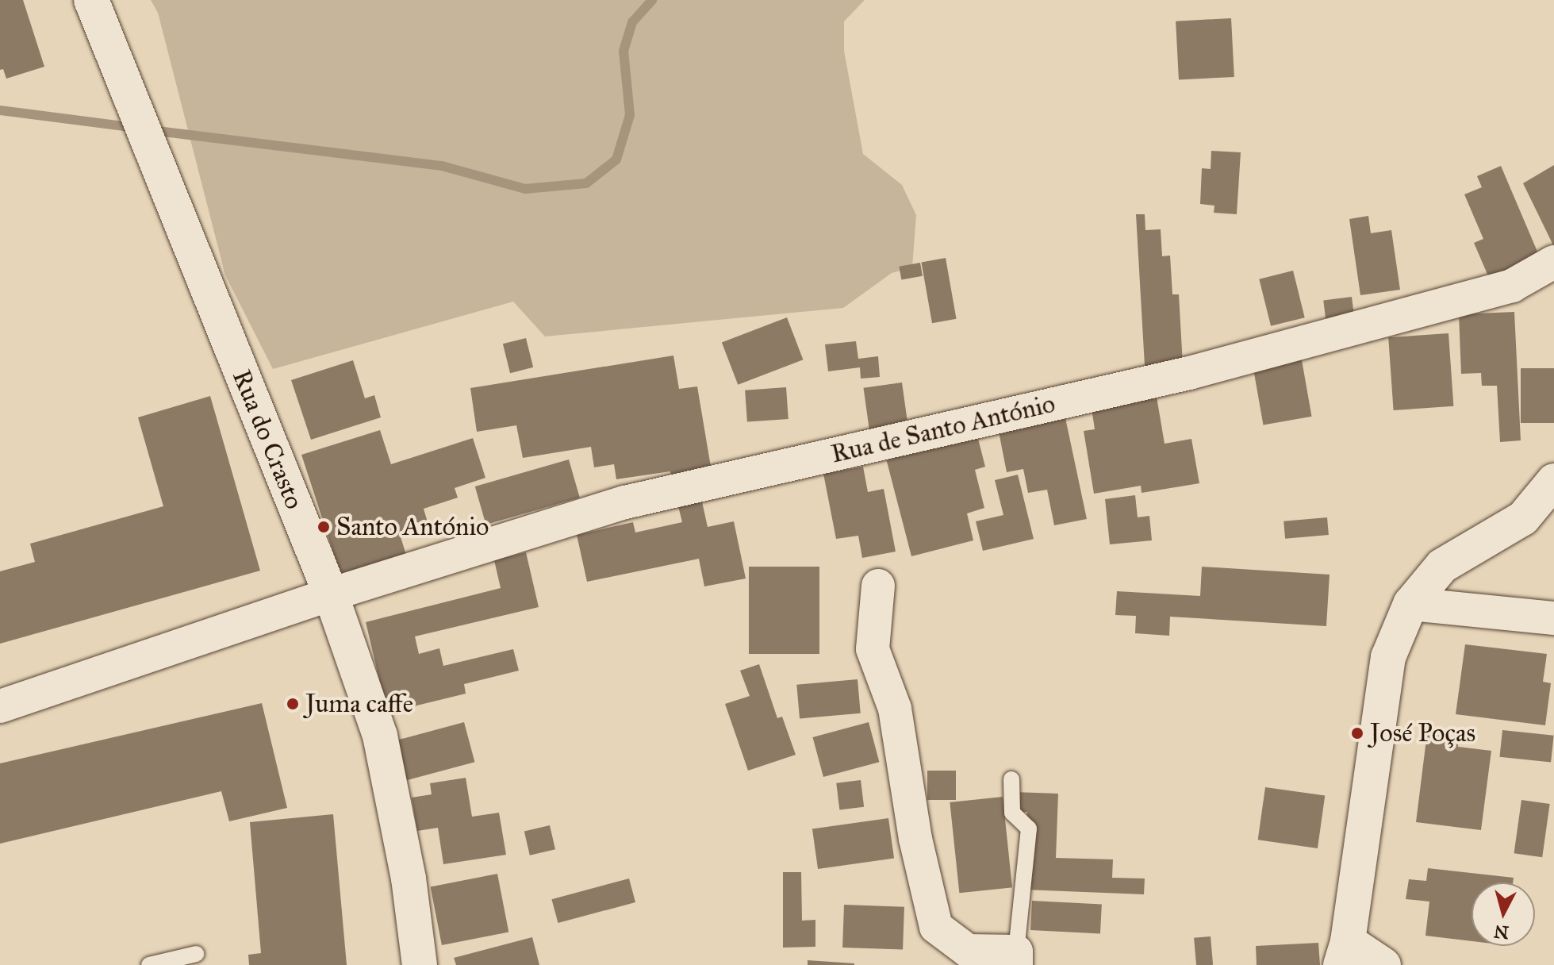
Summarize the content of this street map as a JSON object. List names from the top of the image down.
{
  "streets": {
    "street": ["Rua de Santo António", "Rua do Crasto"]
  },
  "crossings": [
    ["Rua de Santo António", "Rua do Crasto"]
  ],
  "places": ["Santo António", "Juma caffe", "José Poças"],
  "north": "bottom"
}
